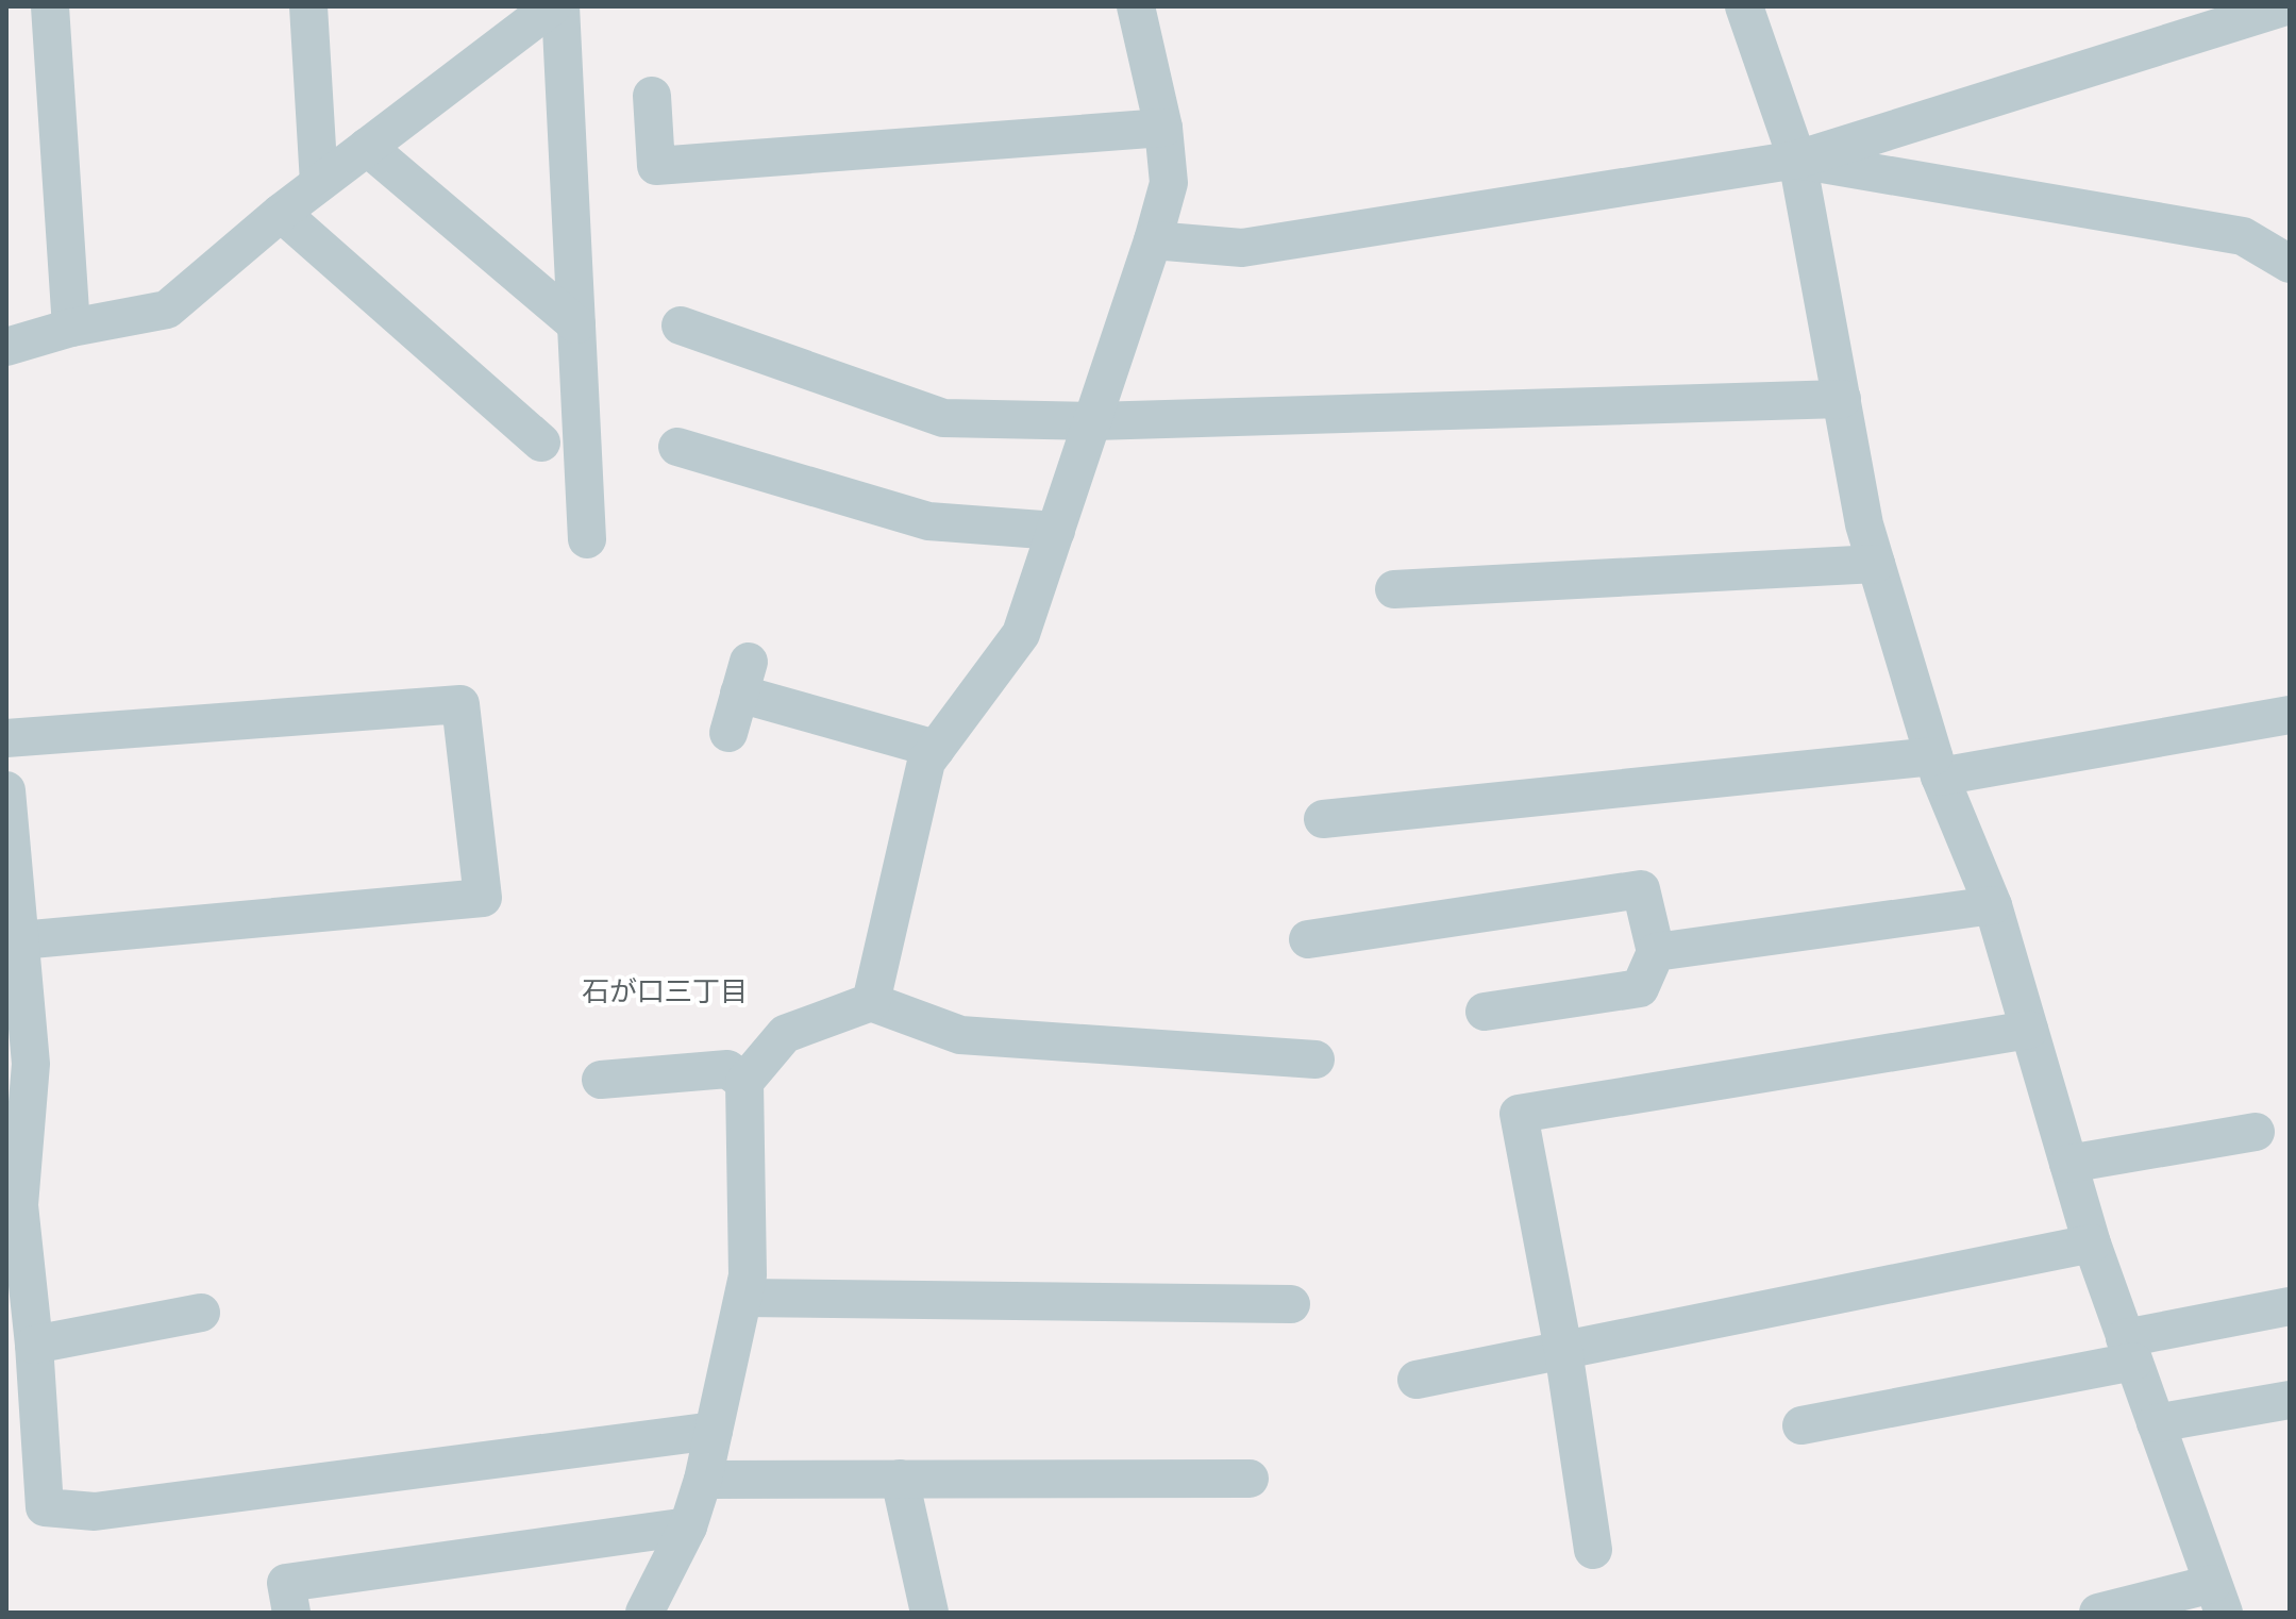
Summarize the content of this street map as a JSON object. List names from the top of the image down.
{
  "districts": ["石が口三丁目"]
}
